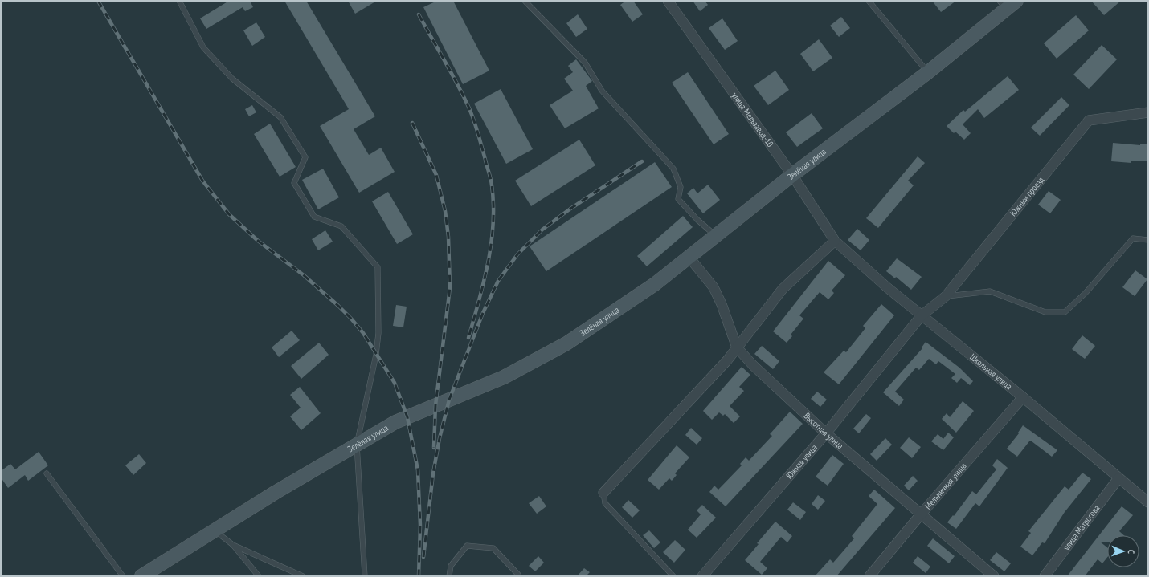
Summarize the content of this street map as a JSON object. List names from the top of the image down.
{
  "streets": {
    "street": [
      "улица Мельзавод-10",
      "Зелёная улица",
      "Южный проезд",
      "Школьная улица",
      "Высотная улица",
      "Южная улица",
      "Мельничная улица",
      "улица Матросова"
    ]
  },
  "crossings": [
    ["улица Мельзавод-10", "Зелёная улица"],
    ["улица Мельзавод-10", "Школьная улица"],
    ["Зелёная улица", "Высотная улица"],
    ["Южный проезд", "Школьная улица"],
    ["Южный проезд", "Южная улица"],
    ["Школьная улица", "Южная улица"],
    ["Школьная улица", "Мельничная улица"],
    ["Школьная улица", "улица Матросова"],
    ["Высотная улица", "Южная улица"],
    ["Высотная улица", "Мельничная улица"]
  ],
  "north": "right"
}
